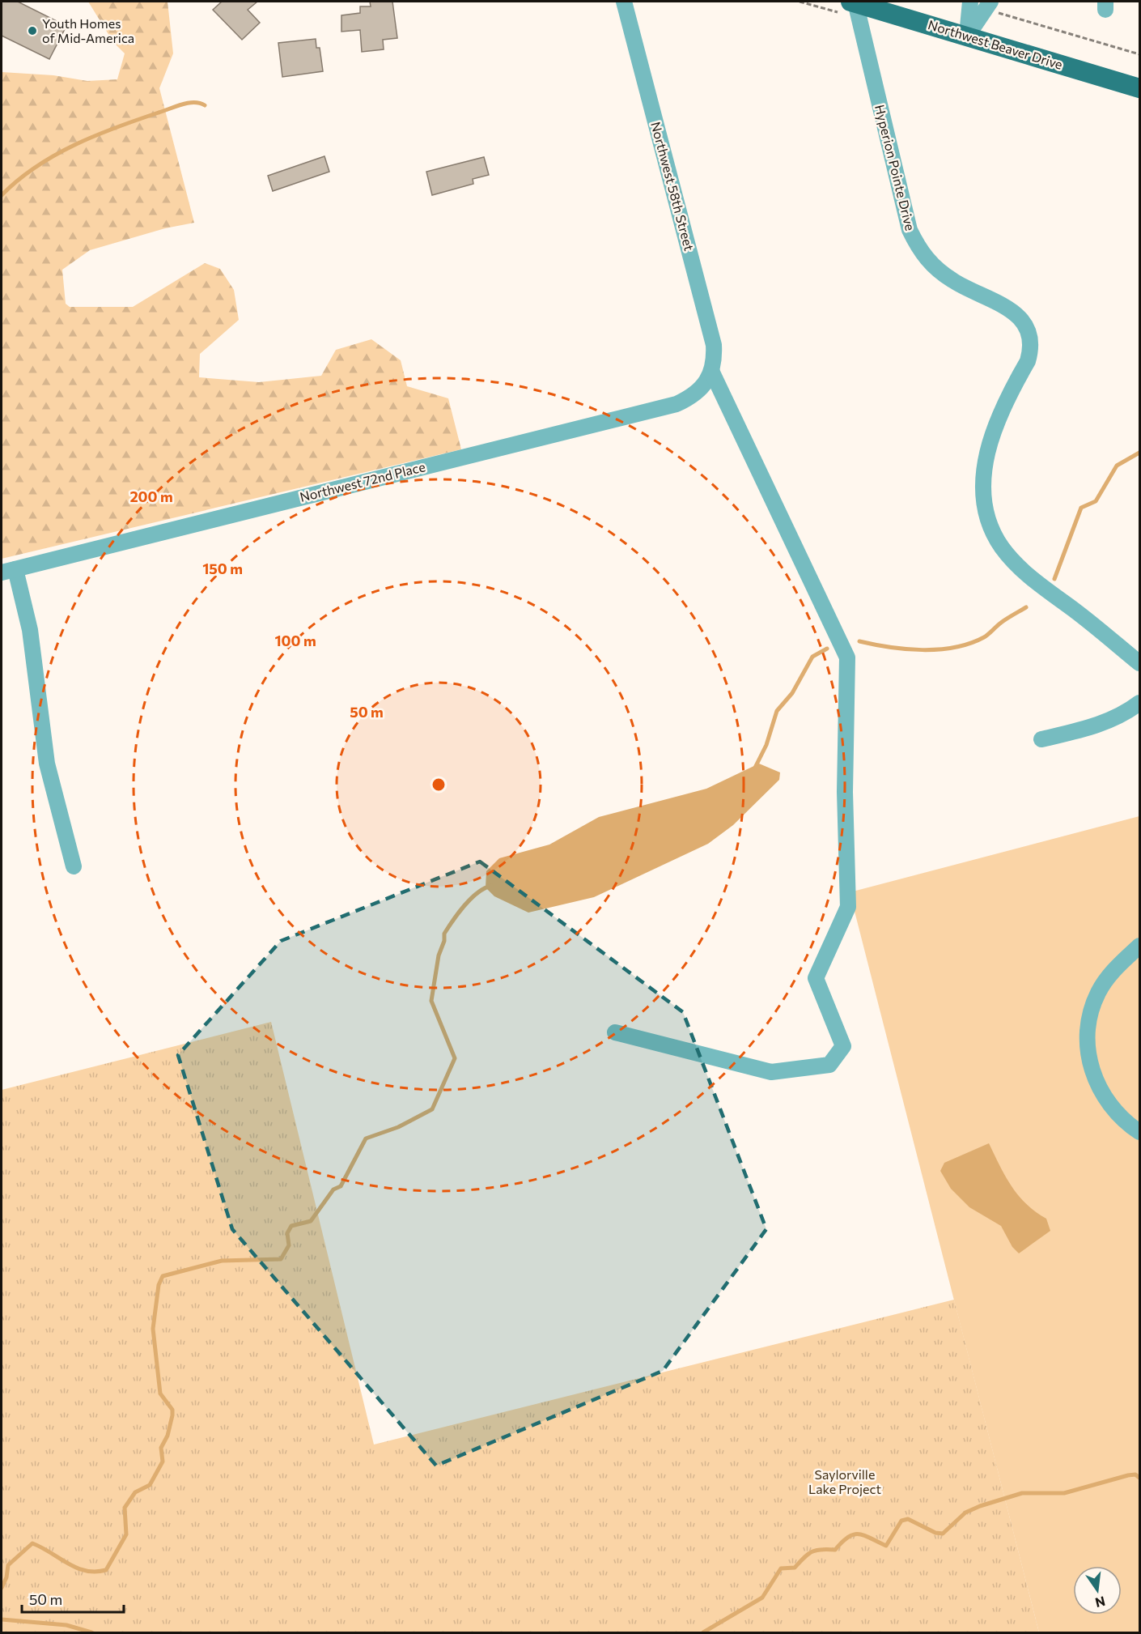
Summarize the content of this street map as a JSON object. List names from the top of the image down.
{
  "streets": {
    "main road": ["Northwest Beaver Drive"],
    "street": ["Hyperion Pointe Drive", "Northwest 58th Street", "Northwest 72nd Place"]
  },
  "crossings": [
    ["Northwest Beaver Drive", "Hyperion Pointe Drive"],
    ["Northwest 58th Street", "Northwest 72nd Place"]
  ],
  "parks": ["Saylorville Lake Project"],
  "places": ["Youth Homes of Mid-America"],
  "scale_bar": "50 m",
  "north": "bottom",
  "rings": [
    "200 m",
    "150 m",
    "100 m",
    "50 m"
  ]
}
